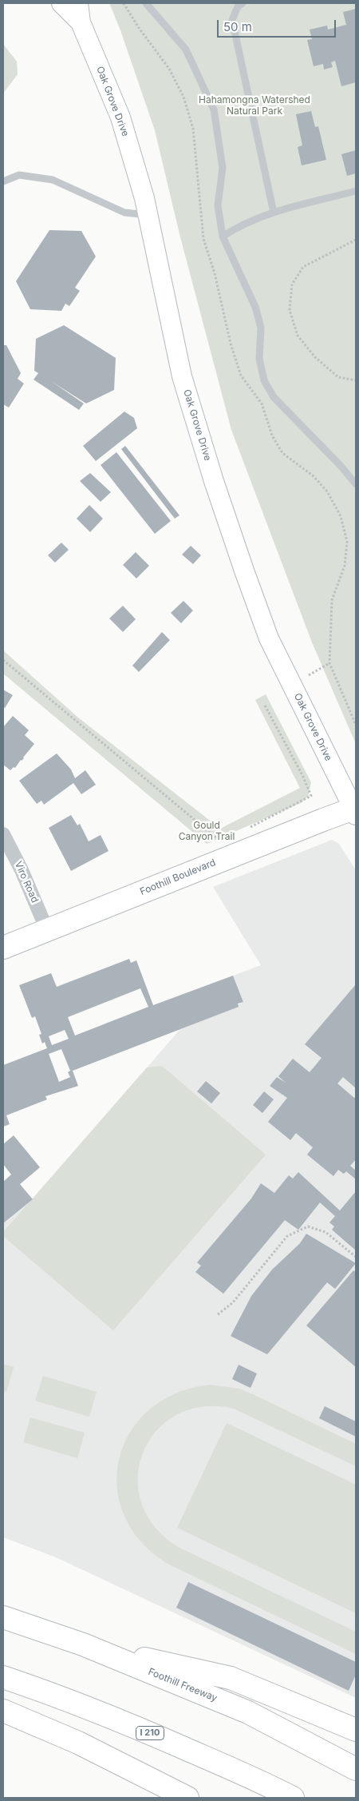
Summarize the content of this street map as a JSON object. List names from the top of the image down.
{
  "streets": {
    "main road": ["Foothill Boulevard", "Foothill Freeway", "I 210"],
    "street": ["Oak Grove Drive", "Viro Road"]
  },
  "crossings": [
    ["Oak Grove Drive", "Foothill Boulevard"],
    ["Foothill Boulevard", "Viro Road"]
  ],
  "parks": ["Hahamongna Watershed Natural Park", "Gould Canyon Trail"],
  "scale_bar": "50 m"
}
